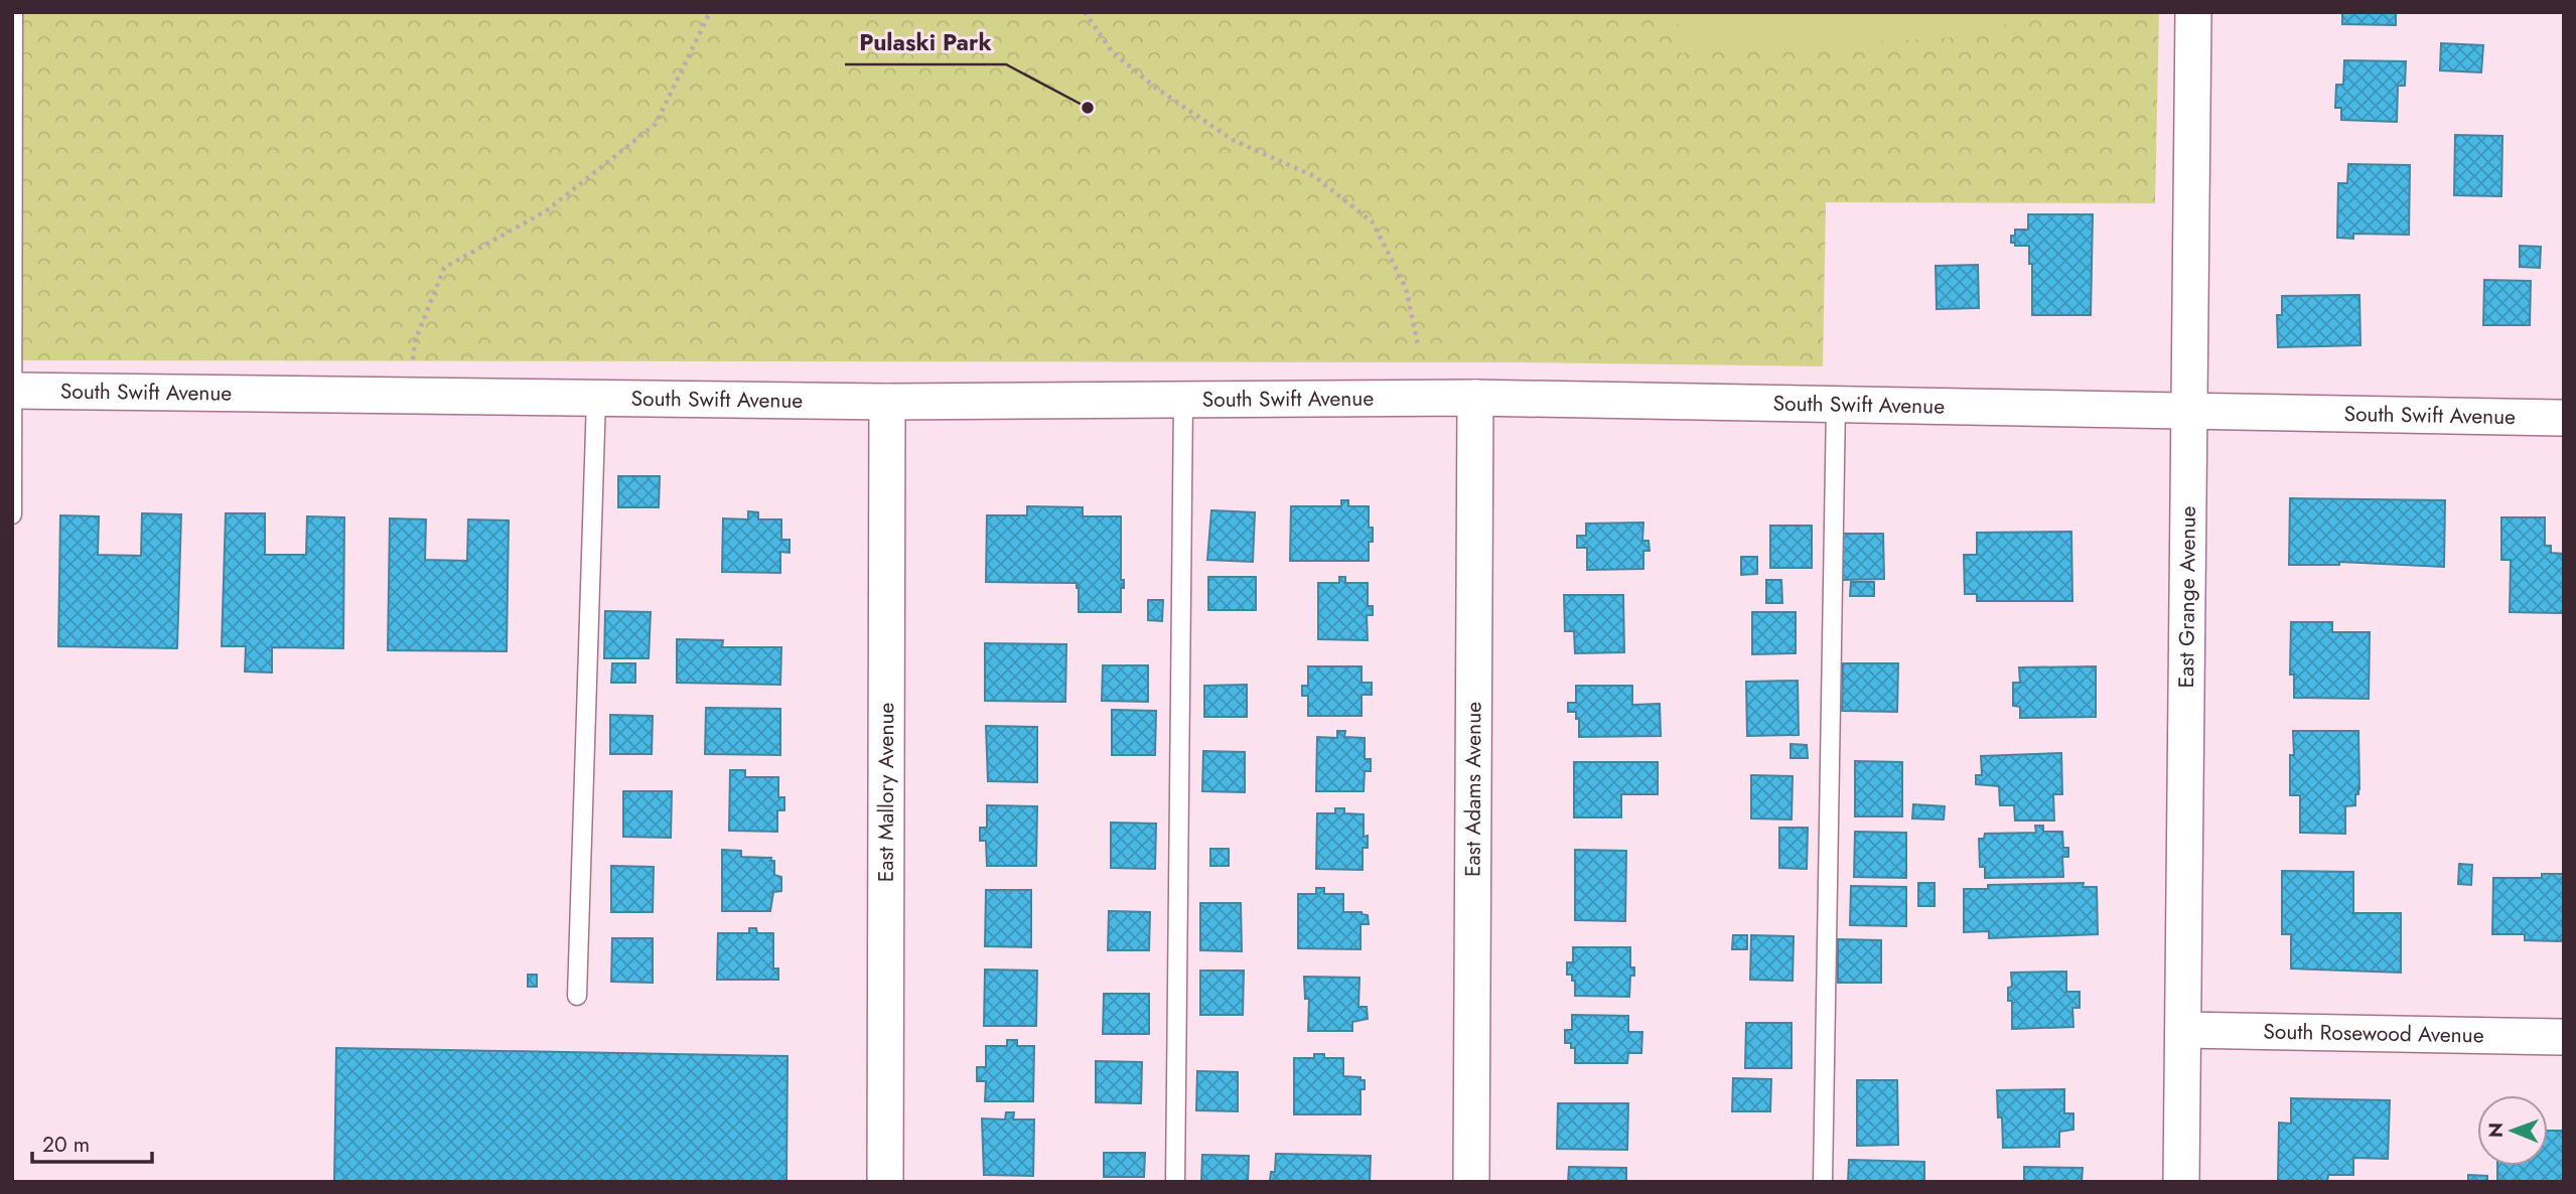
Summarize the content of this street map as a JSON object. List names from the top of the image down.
{
  "streets": {
    "street": [
      "South Swift Avenue",
      "East Grange Avenue",
      "East Adams Avenue",
      "East Mallory Avenue",
      "South Rosewood Avenue"
    ]
  },
  "crossings": [
    ["South Swift Avenue", "East Grange Avenue"],
    ["South Swift Avenue", "East Adams Avenue"],
    ["South Swift Avenue", "East Mallory Avenue"],
    ["East Grange Avenue", "South Rosewood Avenue"]
  ],
  "places": ["Pulaski Park"],
  "scale_bar": "20 m",
  "north": "left"
}
